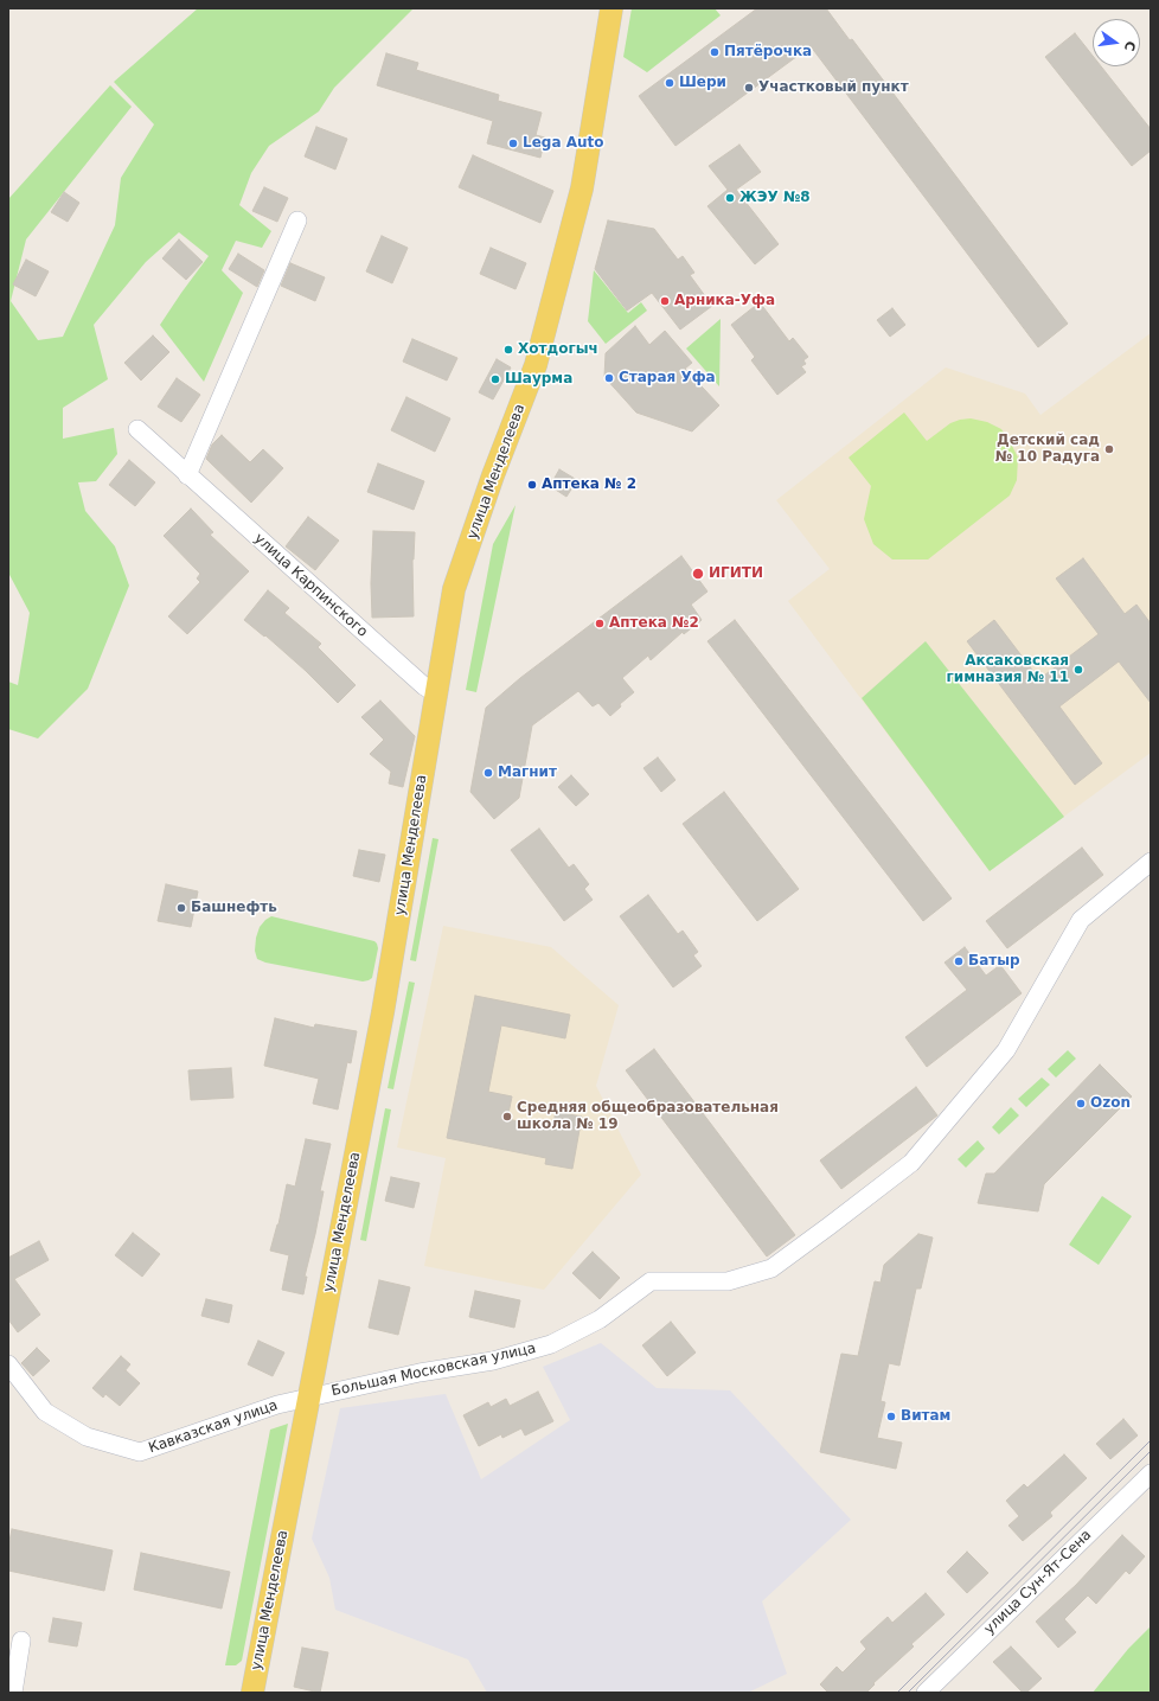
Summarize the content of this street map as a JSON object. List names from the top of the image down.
{
  "streets": {
    "main road": ["улица Менделеева"],
    "street": [
      "улица Карпинского",
      "Большая Московская улица",
      "Кавказская улица",
      "улица Сун-Ят-Сена"
    ]
  },
  "crossings": [
    ["улица Менделеева", "улица Карпинского"],
    ["улица Менделеева", "Большая Московская улица"],
    ["улица Менделеева", "Кавказская улица"],
    ["Большая Московская улица", "Кавказская улица"]
  ],
  "places": [
    "Пятёрочка",
    "Шери",
    "Участковый пункт",
    "Lega Auto",
    "ЖЭУ №8",
    "Арника-Уфа",
    "Хотдогыч",
    "Старая Уфа",
    "Шаурма",
    "Детский сад № 10 Радуга",
    "Аптека № 2",
    "ИГИТИ",
    "Аптека №2",
    "Аксаковская гимназия № 11",
    "Магнит",
    "Башнефть",
    "Батыр",
    "Ozon",
    "Средняя общеобразовательная школа № 19",
    "Витам"
  ],
  "north": "right"
}
